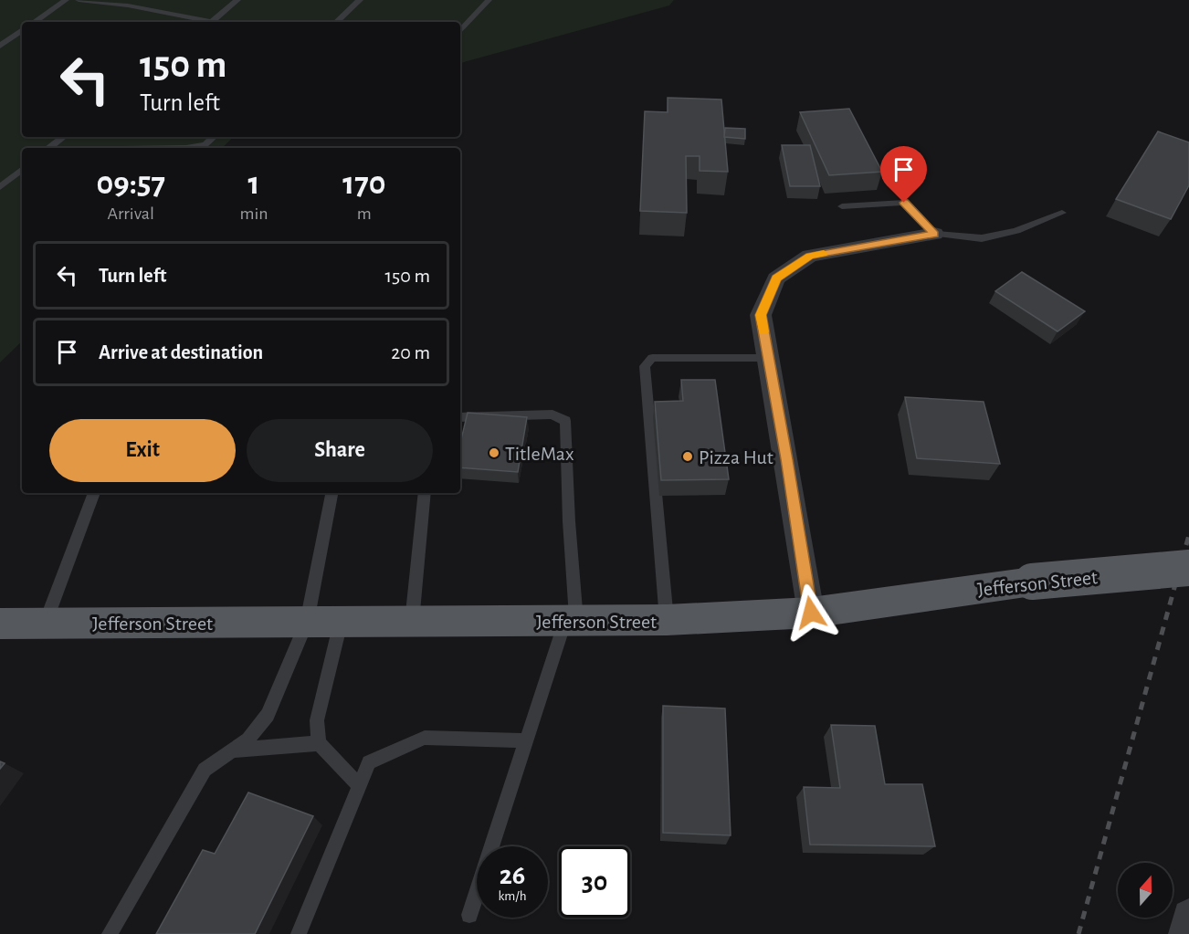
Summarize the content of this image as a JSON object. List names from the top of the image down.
{
  "streets": {
    "main road": ["Jefferson Street"]
  },
  "places": ["TitleMax", "Pizza Hut"],
  "north": "top",
  "page": {
    "turn": ["150 m", "Turn left"],
    "eta": [
      "09:57",
      "Arrival",
      "1",
      "min",
      "170",
      "m"
    ],
    "list": [
      {
        "name": "Turn left",
        "value": "150 m"
      },
      {
        "name": "Arrive at destination",
        "value": "20 m"
      }
    ],
    "buttons": ["Exit", "Share"],
    "speed": "26 km/h",
    "limit": "30"
  }
}
